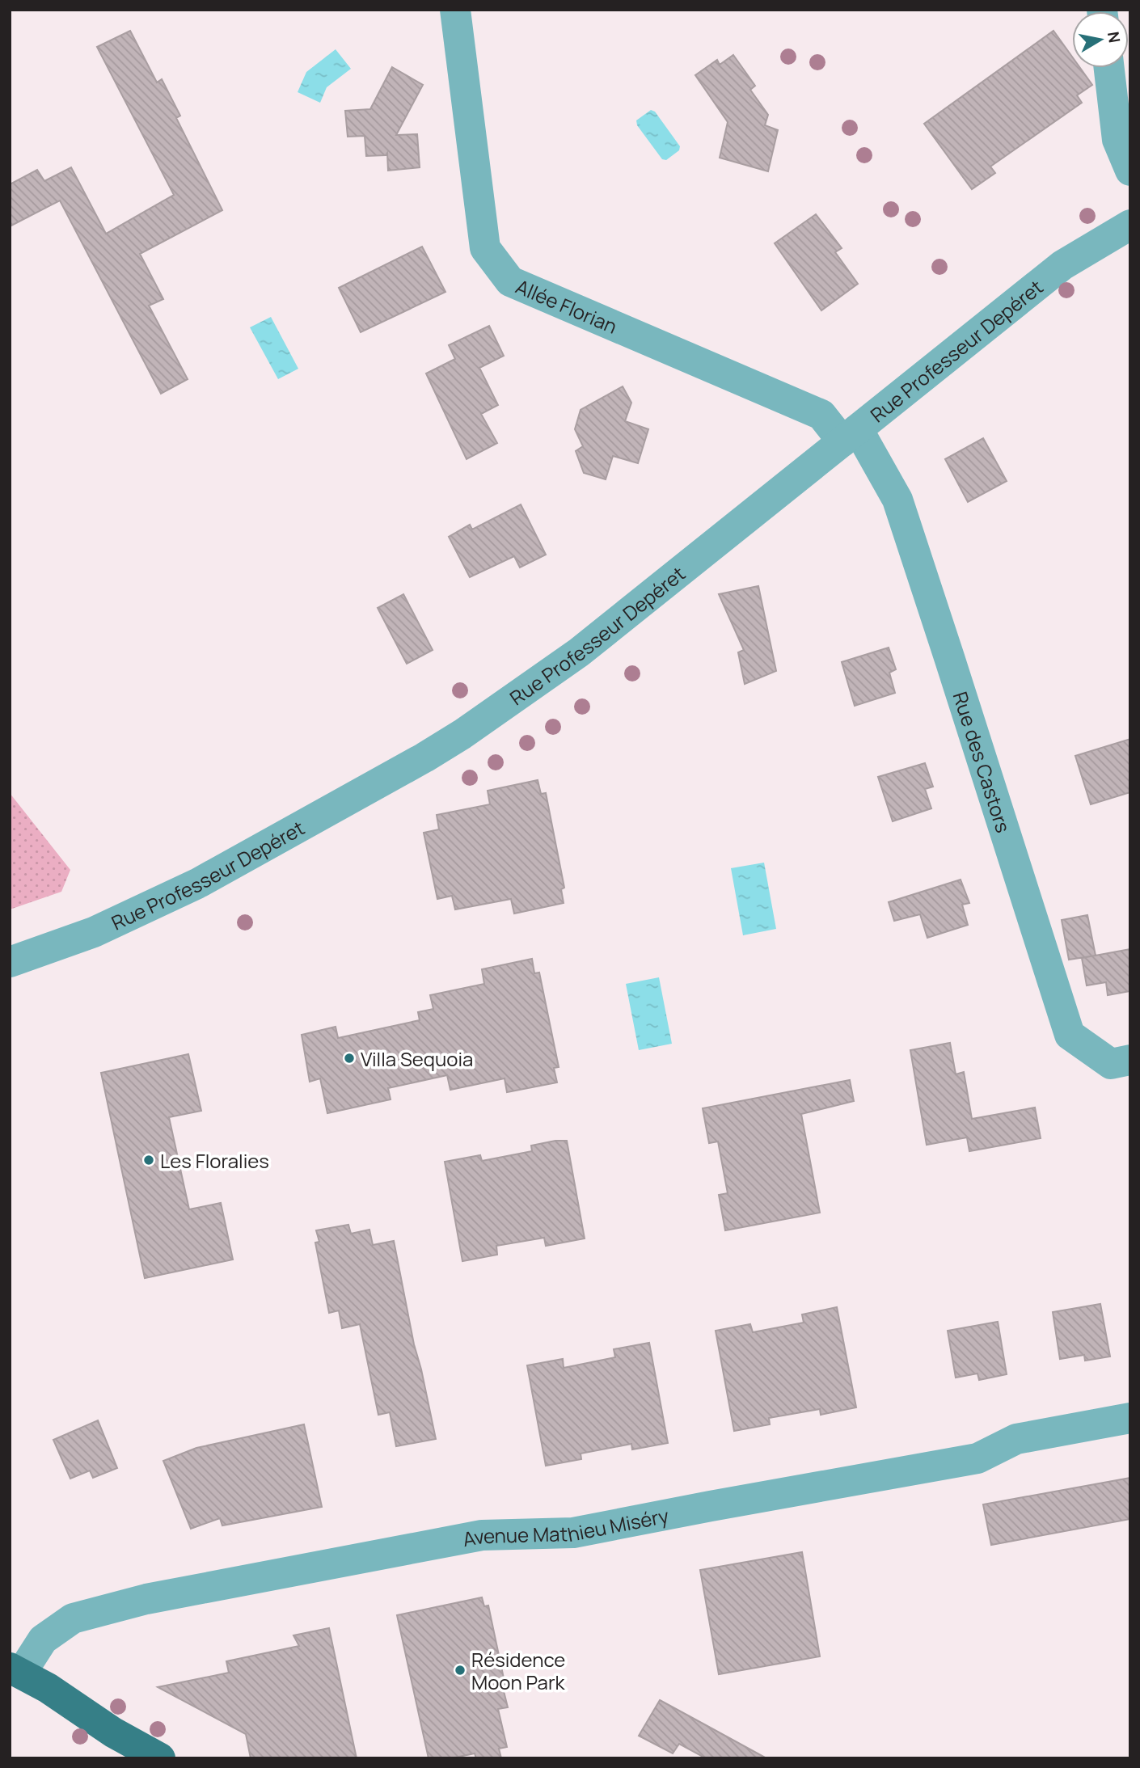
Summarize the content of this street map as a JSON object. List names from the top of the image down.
{
  "streets": {
    "street": [
      "Allée Florian",
      "Rue Professeur Depéret",
      "Rue des Castors",
      "Avenue Mathieu Miséry"
    ]
  },
  "crossings": [
    ["Allée Florian", "Rue Professeur Depéret"],
    ["Allée Florian", "Rue des Castors"],
    ["Rue Professeur Depéret", "Rue des Castors"]
  ],
  "places": ["Villa Sequoia", "Les Floralies", "Résidence Moon Park"],
  "north": "right"
}
